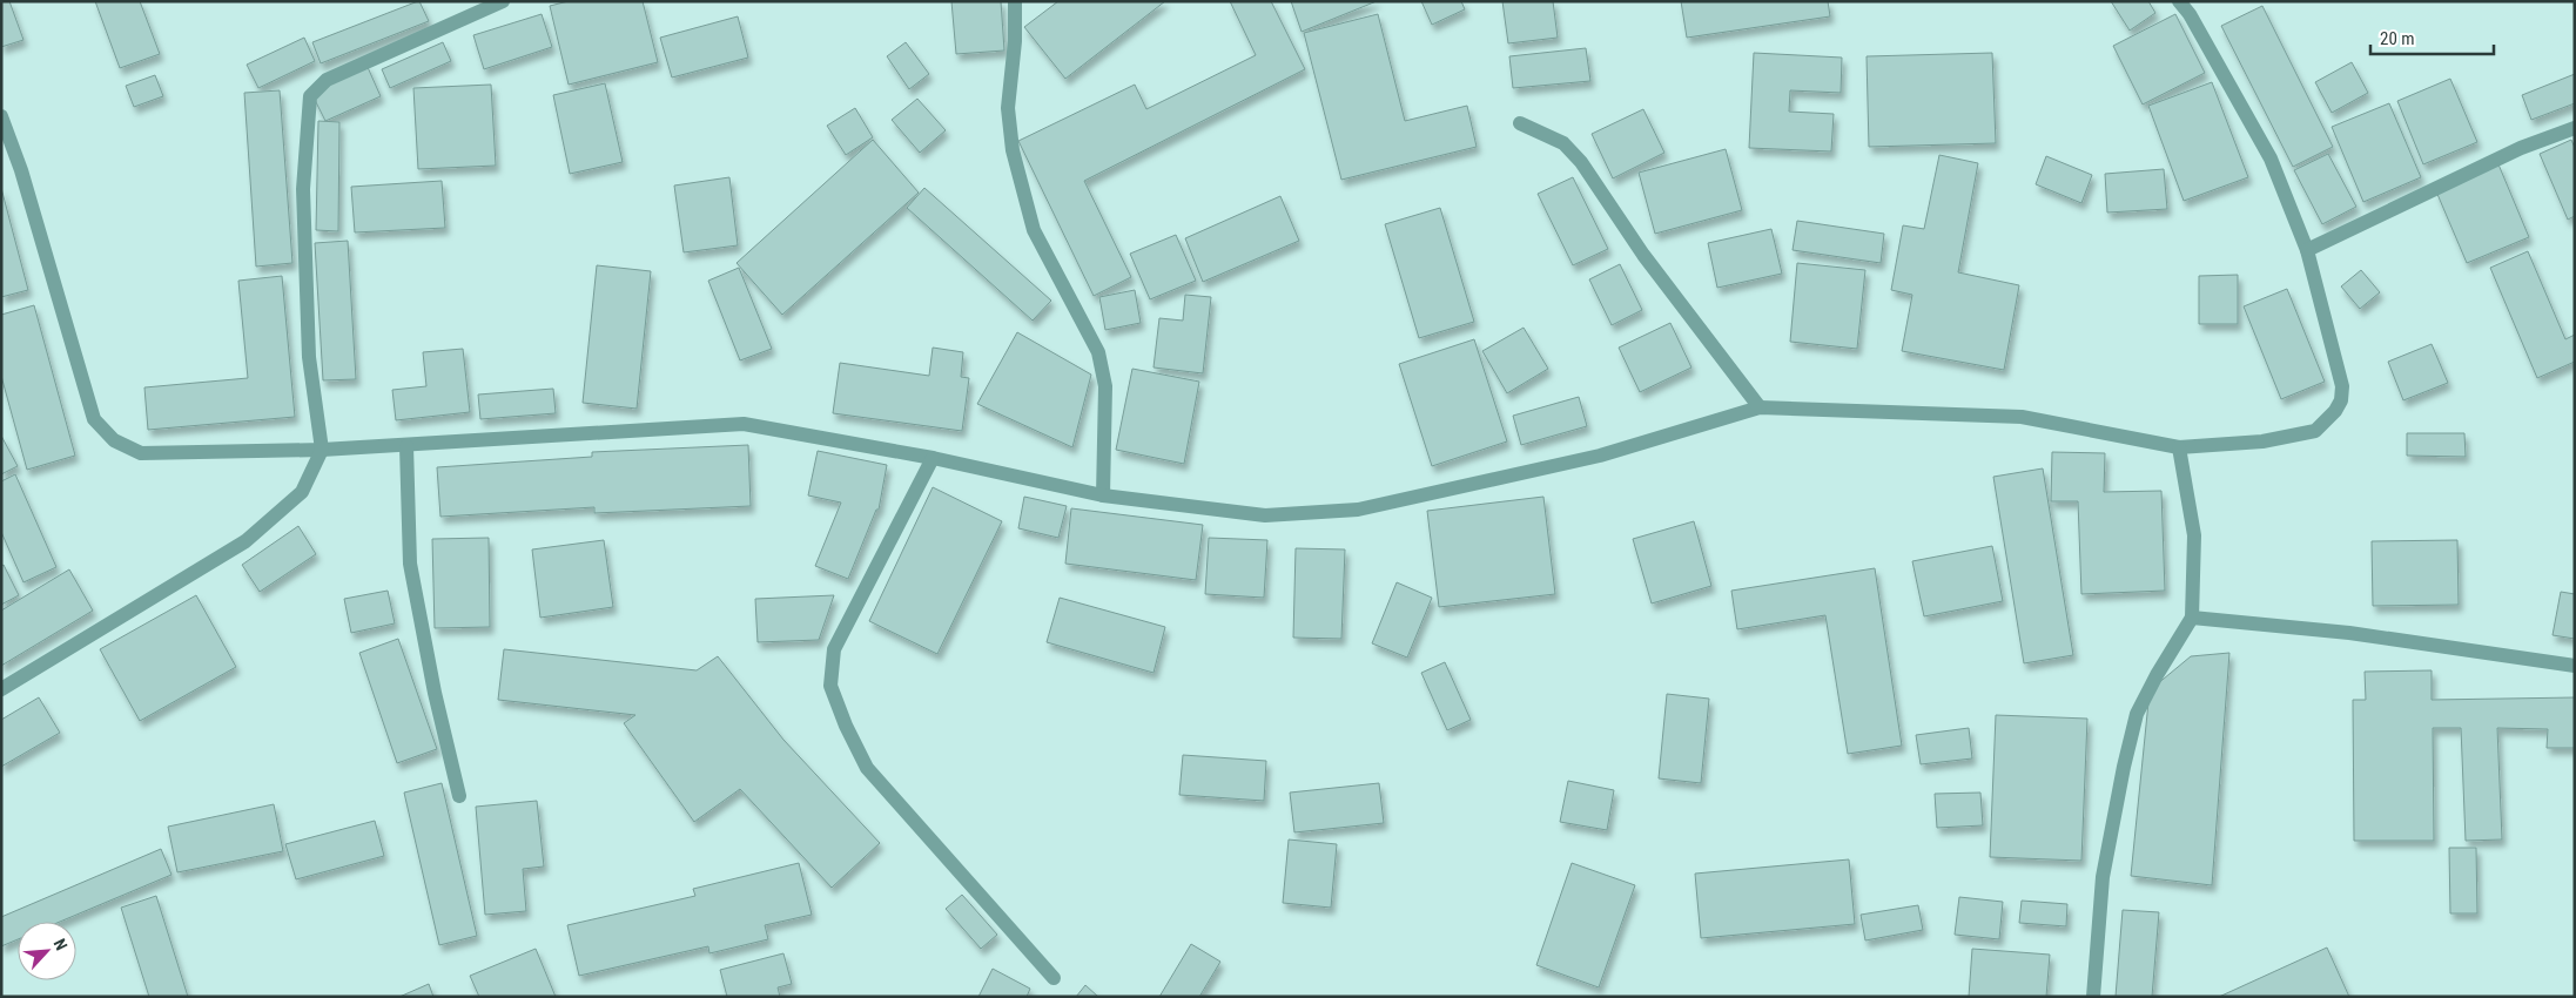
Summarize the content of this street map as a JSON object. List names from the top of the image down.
{
  "scale_bar": "20 m",
  "north": "top right"
}
